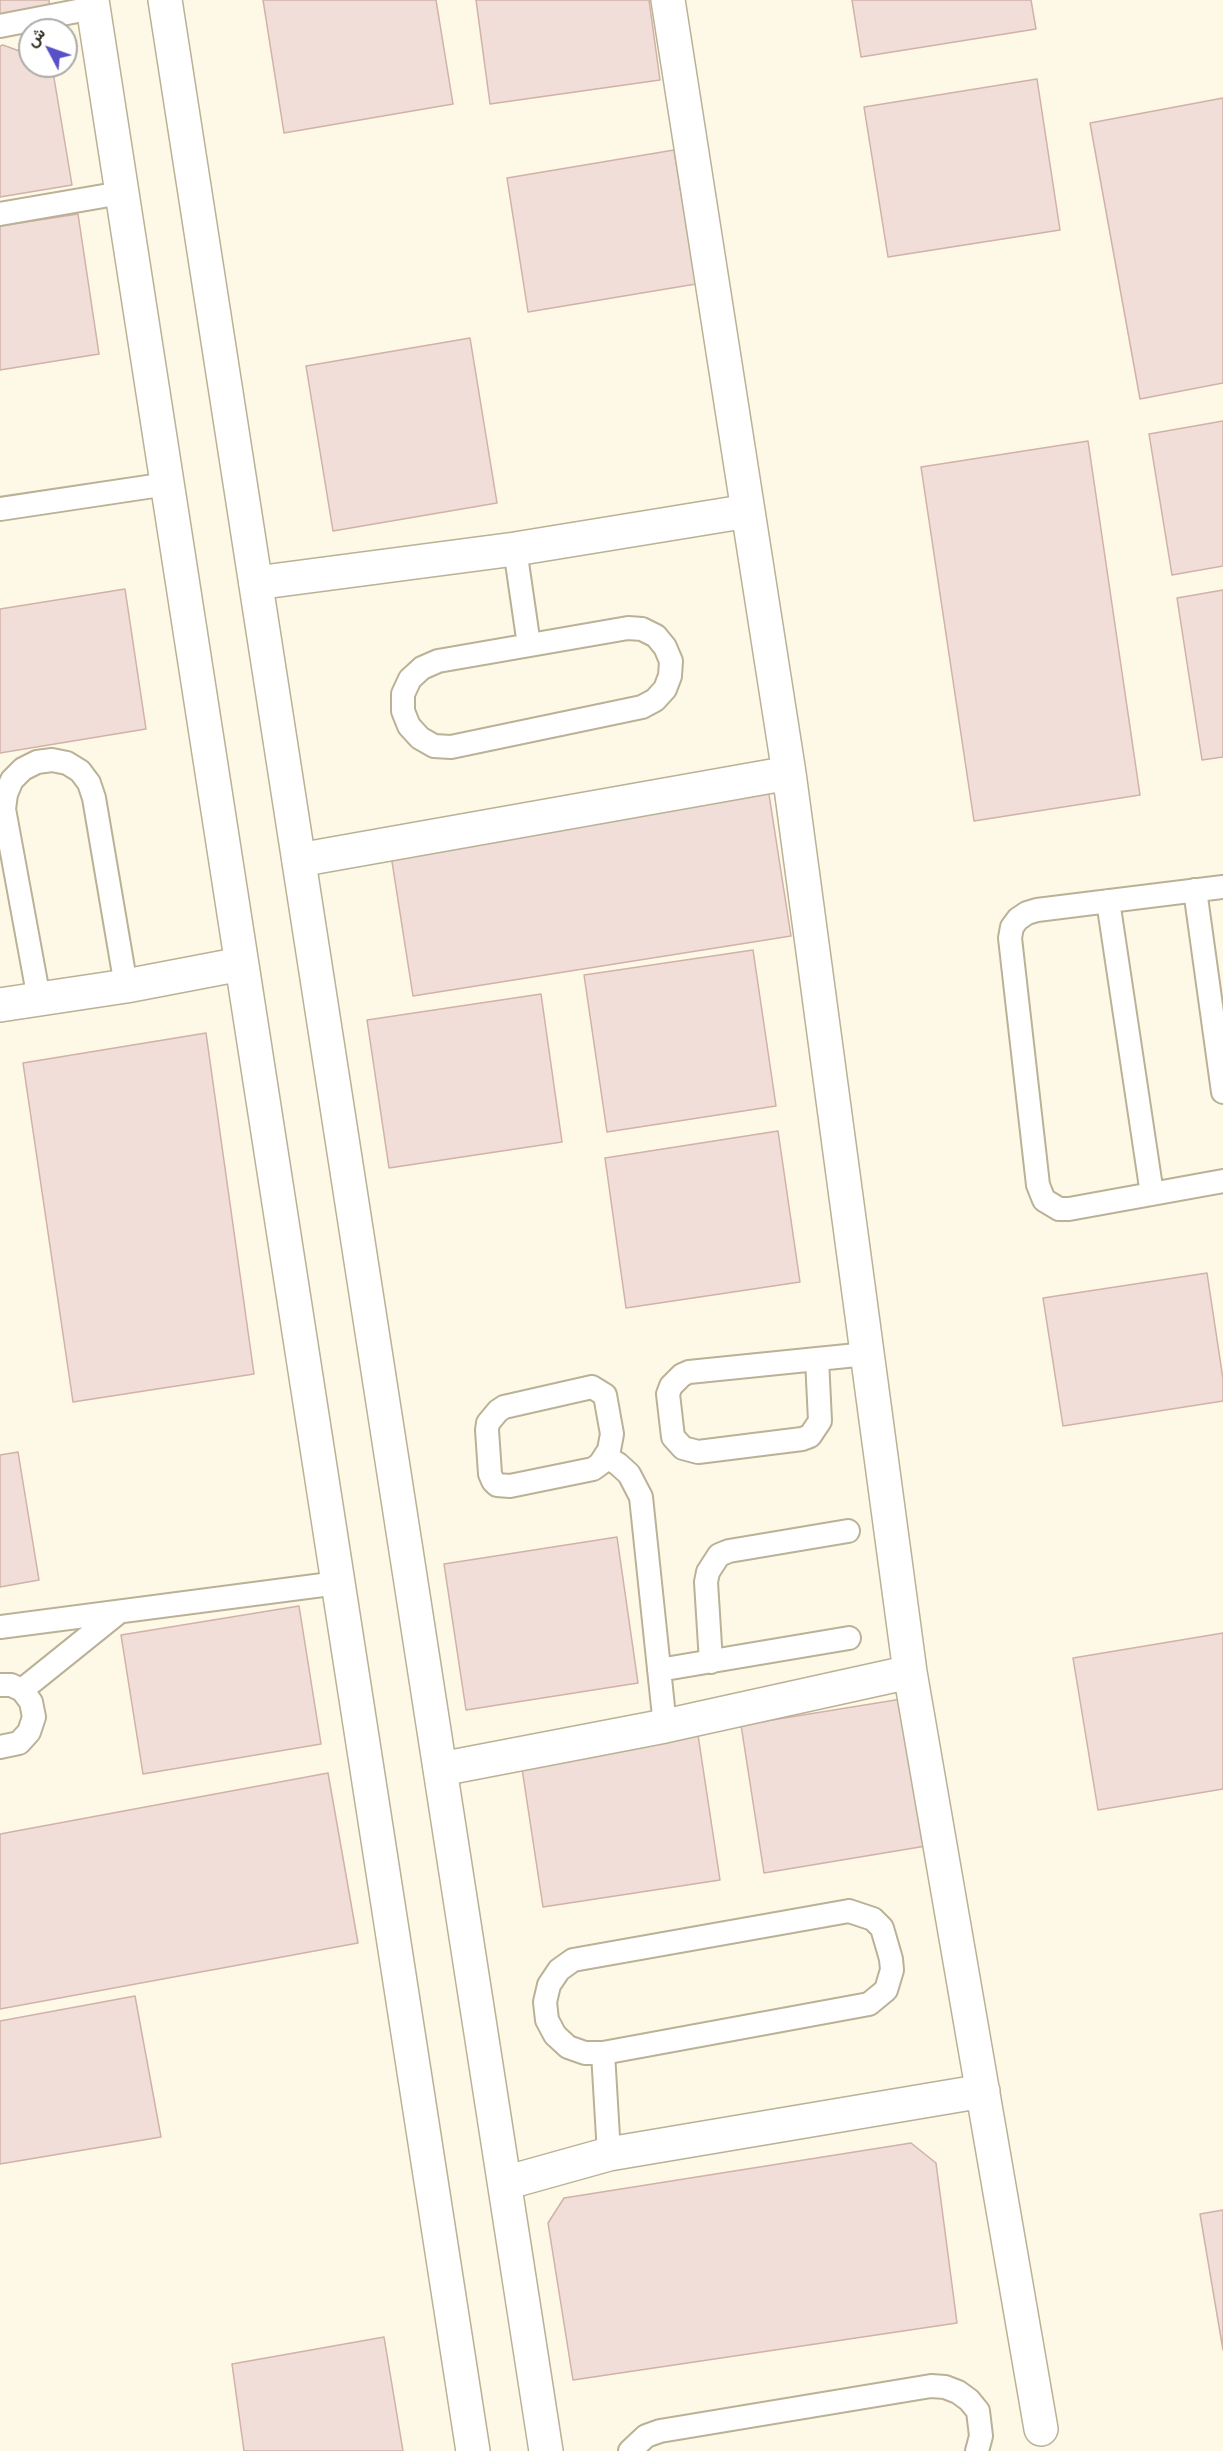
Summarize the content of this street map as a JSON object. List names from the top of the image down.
{
  "north": "top left"
}
